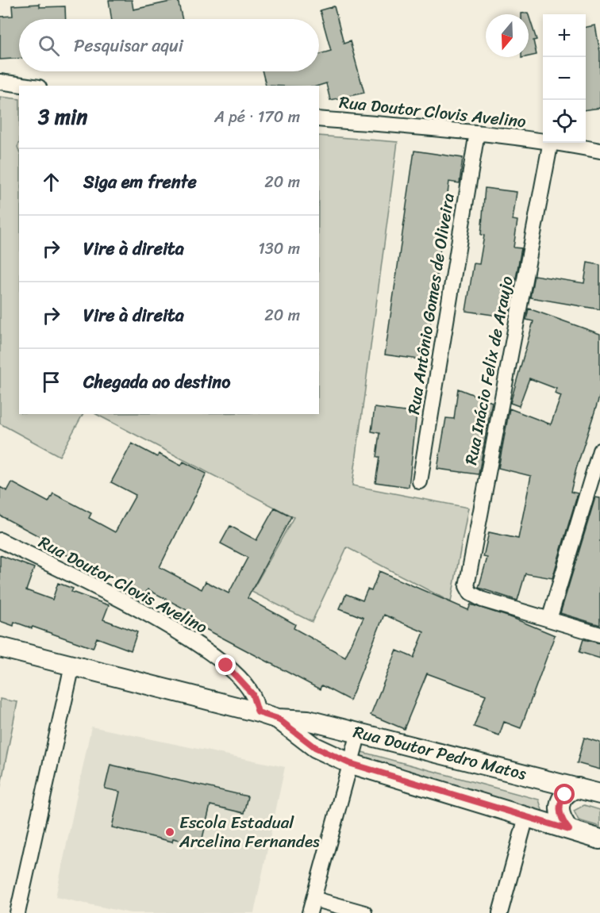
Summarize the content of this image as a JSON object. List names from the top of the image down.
{
  "streets": {
    "main road": ["Rua Doutor Pedro Matos"],
    "street": ["Rua Doutor Clovis Avelino", "Rua Antônio Gomes de Oliveira", "Rua Inácio Felix de Araujo"]
  },
  "crossings": [
    ["Rua Doutor Clovis Avelino", "Rua Antônio Gomes de Oliveira"],
    ["Rua Doutor Clovis Avelino", "Rua Doutor Pedro Matos"]
  ],
  "places": ["Escola Estadual Arcelina Fernandes"],
  "north": "bottom",
  "page": {
    "map_buttons": ["+", "−"],
    "search": "Pesquisar aqui",
    "heading": ["3 min", "A pé · 170 m"],
    "list": [
      ["Siga em frente", "20 m"],
      ["Vire à direita", "130 m"],
      ["Vire à direita", "20 m"],
      "Chegada ao destino"
    ]
  }
}
